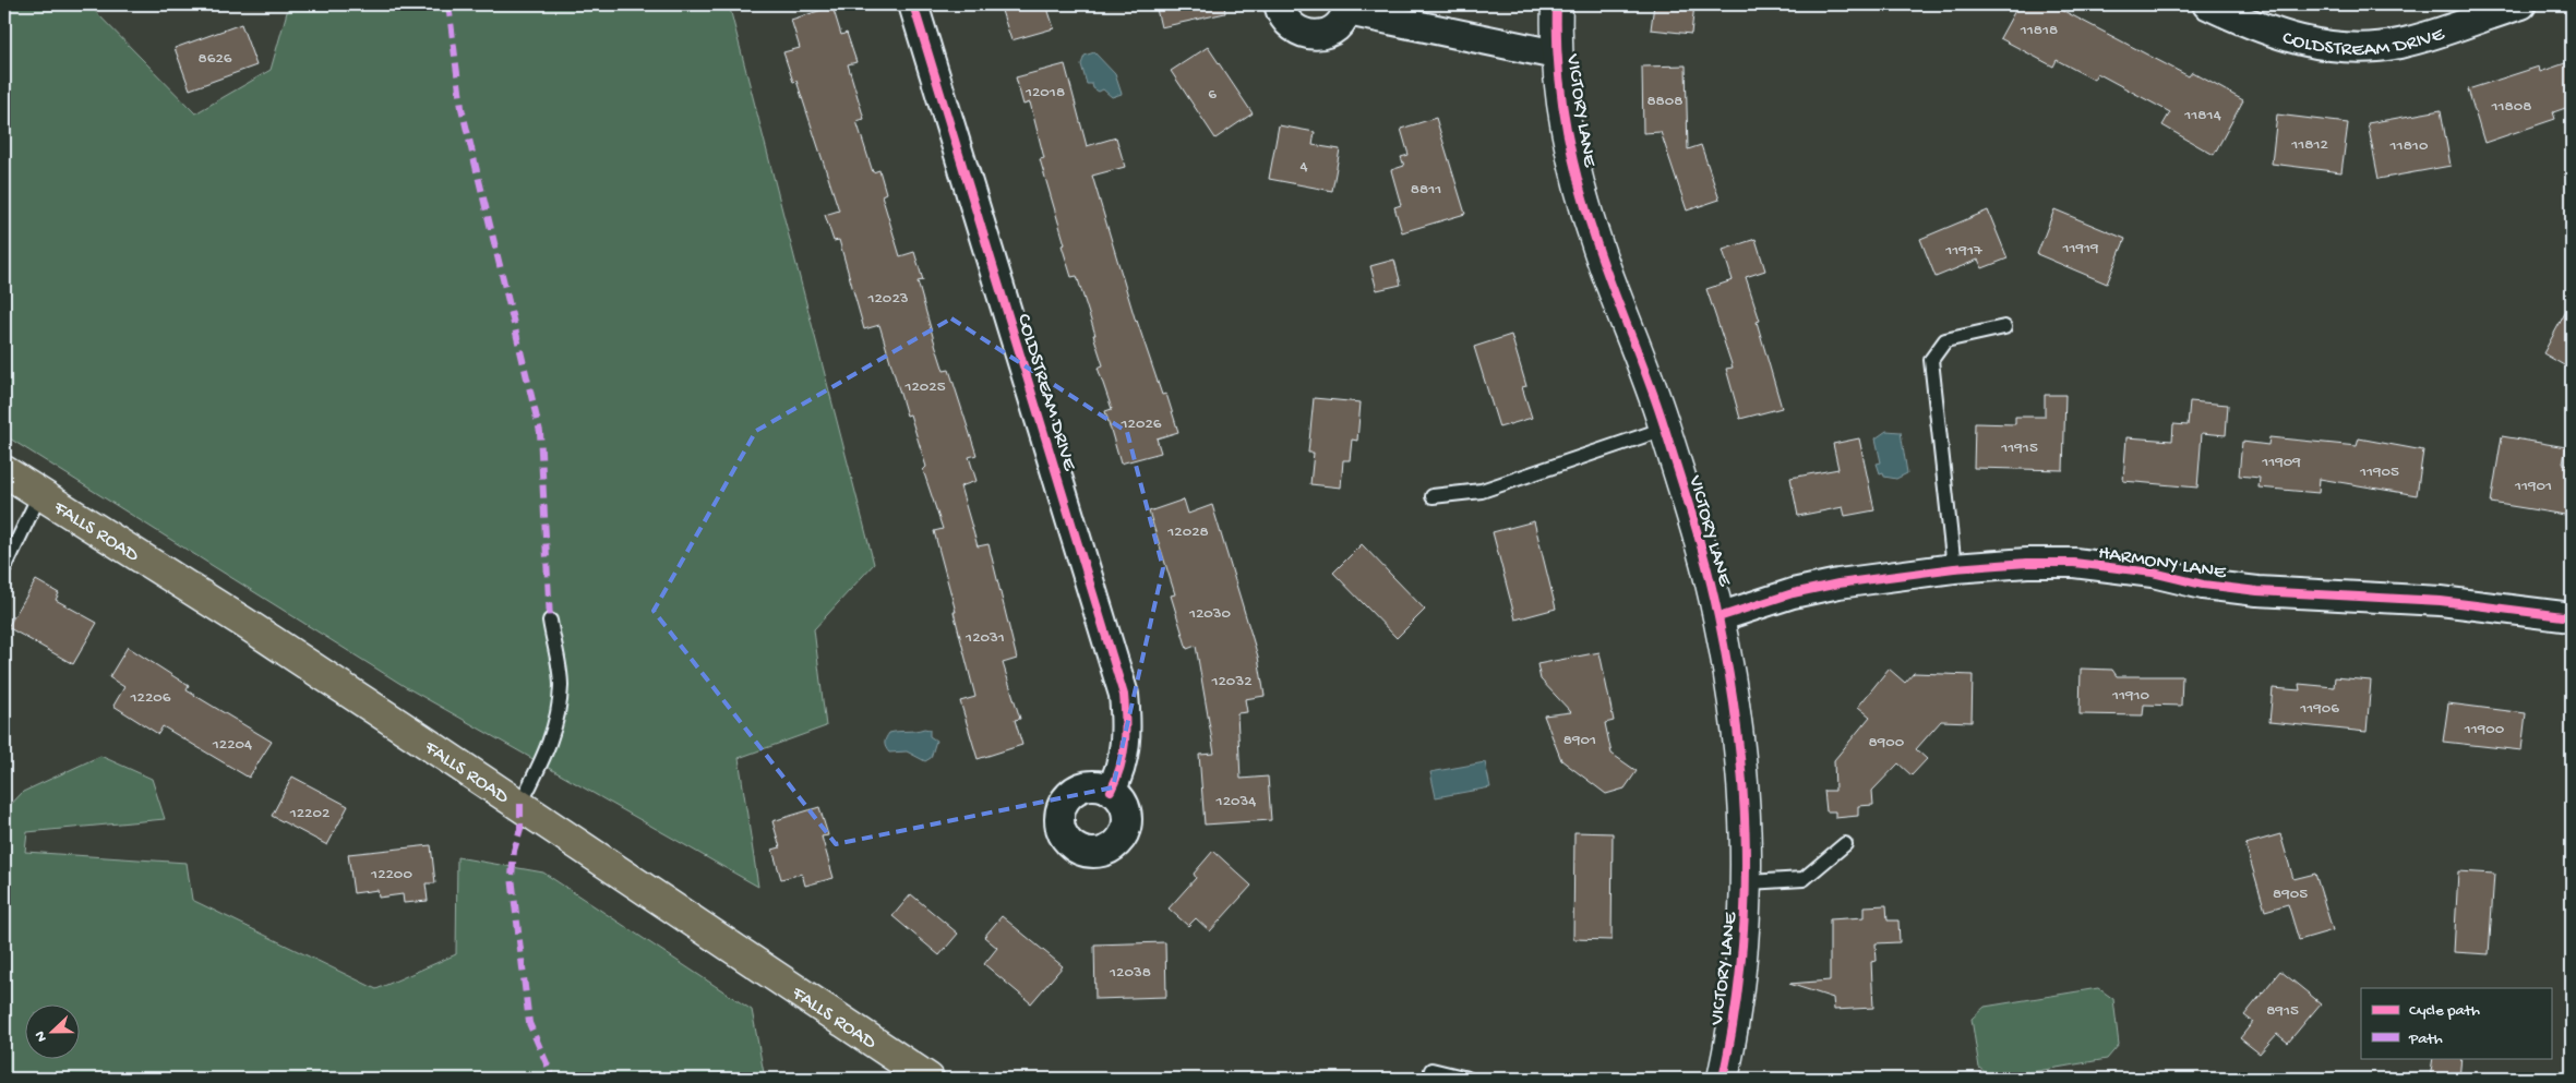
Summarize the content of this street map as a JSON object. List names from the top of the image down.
{
  "streets": {
    "main road": ["FALLS ROAD"],
    "street": ["COLDSTREAM DRIVE", "VICTORY LANE", "HARMONY LANE"]
  },
  "crossings": [
    ["VICTORY LANE", "HARMONY LANE"]
  ],
  "house_numbers": [
    "11818",
    "8626",
    "12018",
    "6",
    "8808",
    "11808",
    "11814",
    "11812",
    "11810",
    "4",
    "8811",
    "11919",
    "11917",
    "12023",
    "12025",
    "12026",
    "11915",
    "11909",
    "11905",
    "11901",
    "12028",
    "12030",
    "12031",
    "12032",
    "11910",
    "12206",
    "11906",
    "11900",
    "8901",
    "8900",
    "12204",
    "12034",
    "12202",
    "12200",
    "8905",
    "12038",
    "8915"
  ],
  "legend": ["Cycle path", "Path"],
  "north": "left"
}
